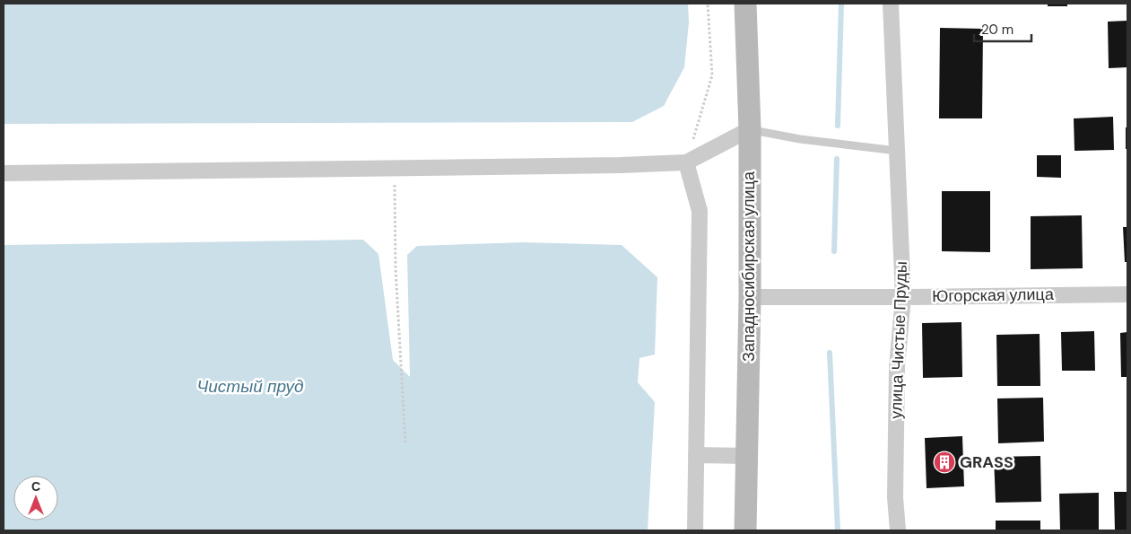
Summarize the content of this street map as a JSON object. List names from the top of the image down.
{
  "streets": {
    "main road": ["Западносибирская улица"],
    "street": ["Югорская улица", "улица Чистые Пруды"]
  },
  "crossings": [
    ["Западносибирская улица", "Югорская улица"],
    ["Югорская улица", "улица Чистые Пруды"]
  ],
  "water": ["Чистый пруд"],
  "places": {
    "building": ["GRASS"]
  },
  "scale_bar": "20 m",
  "north": "top"
}
